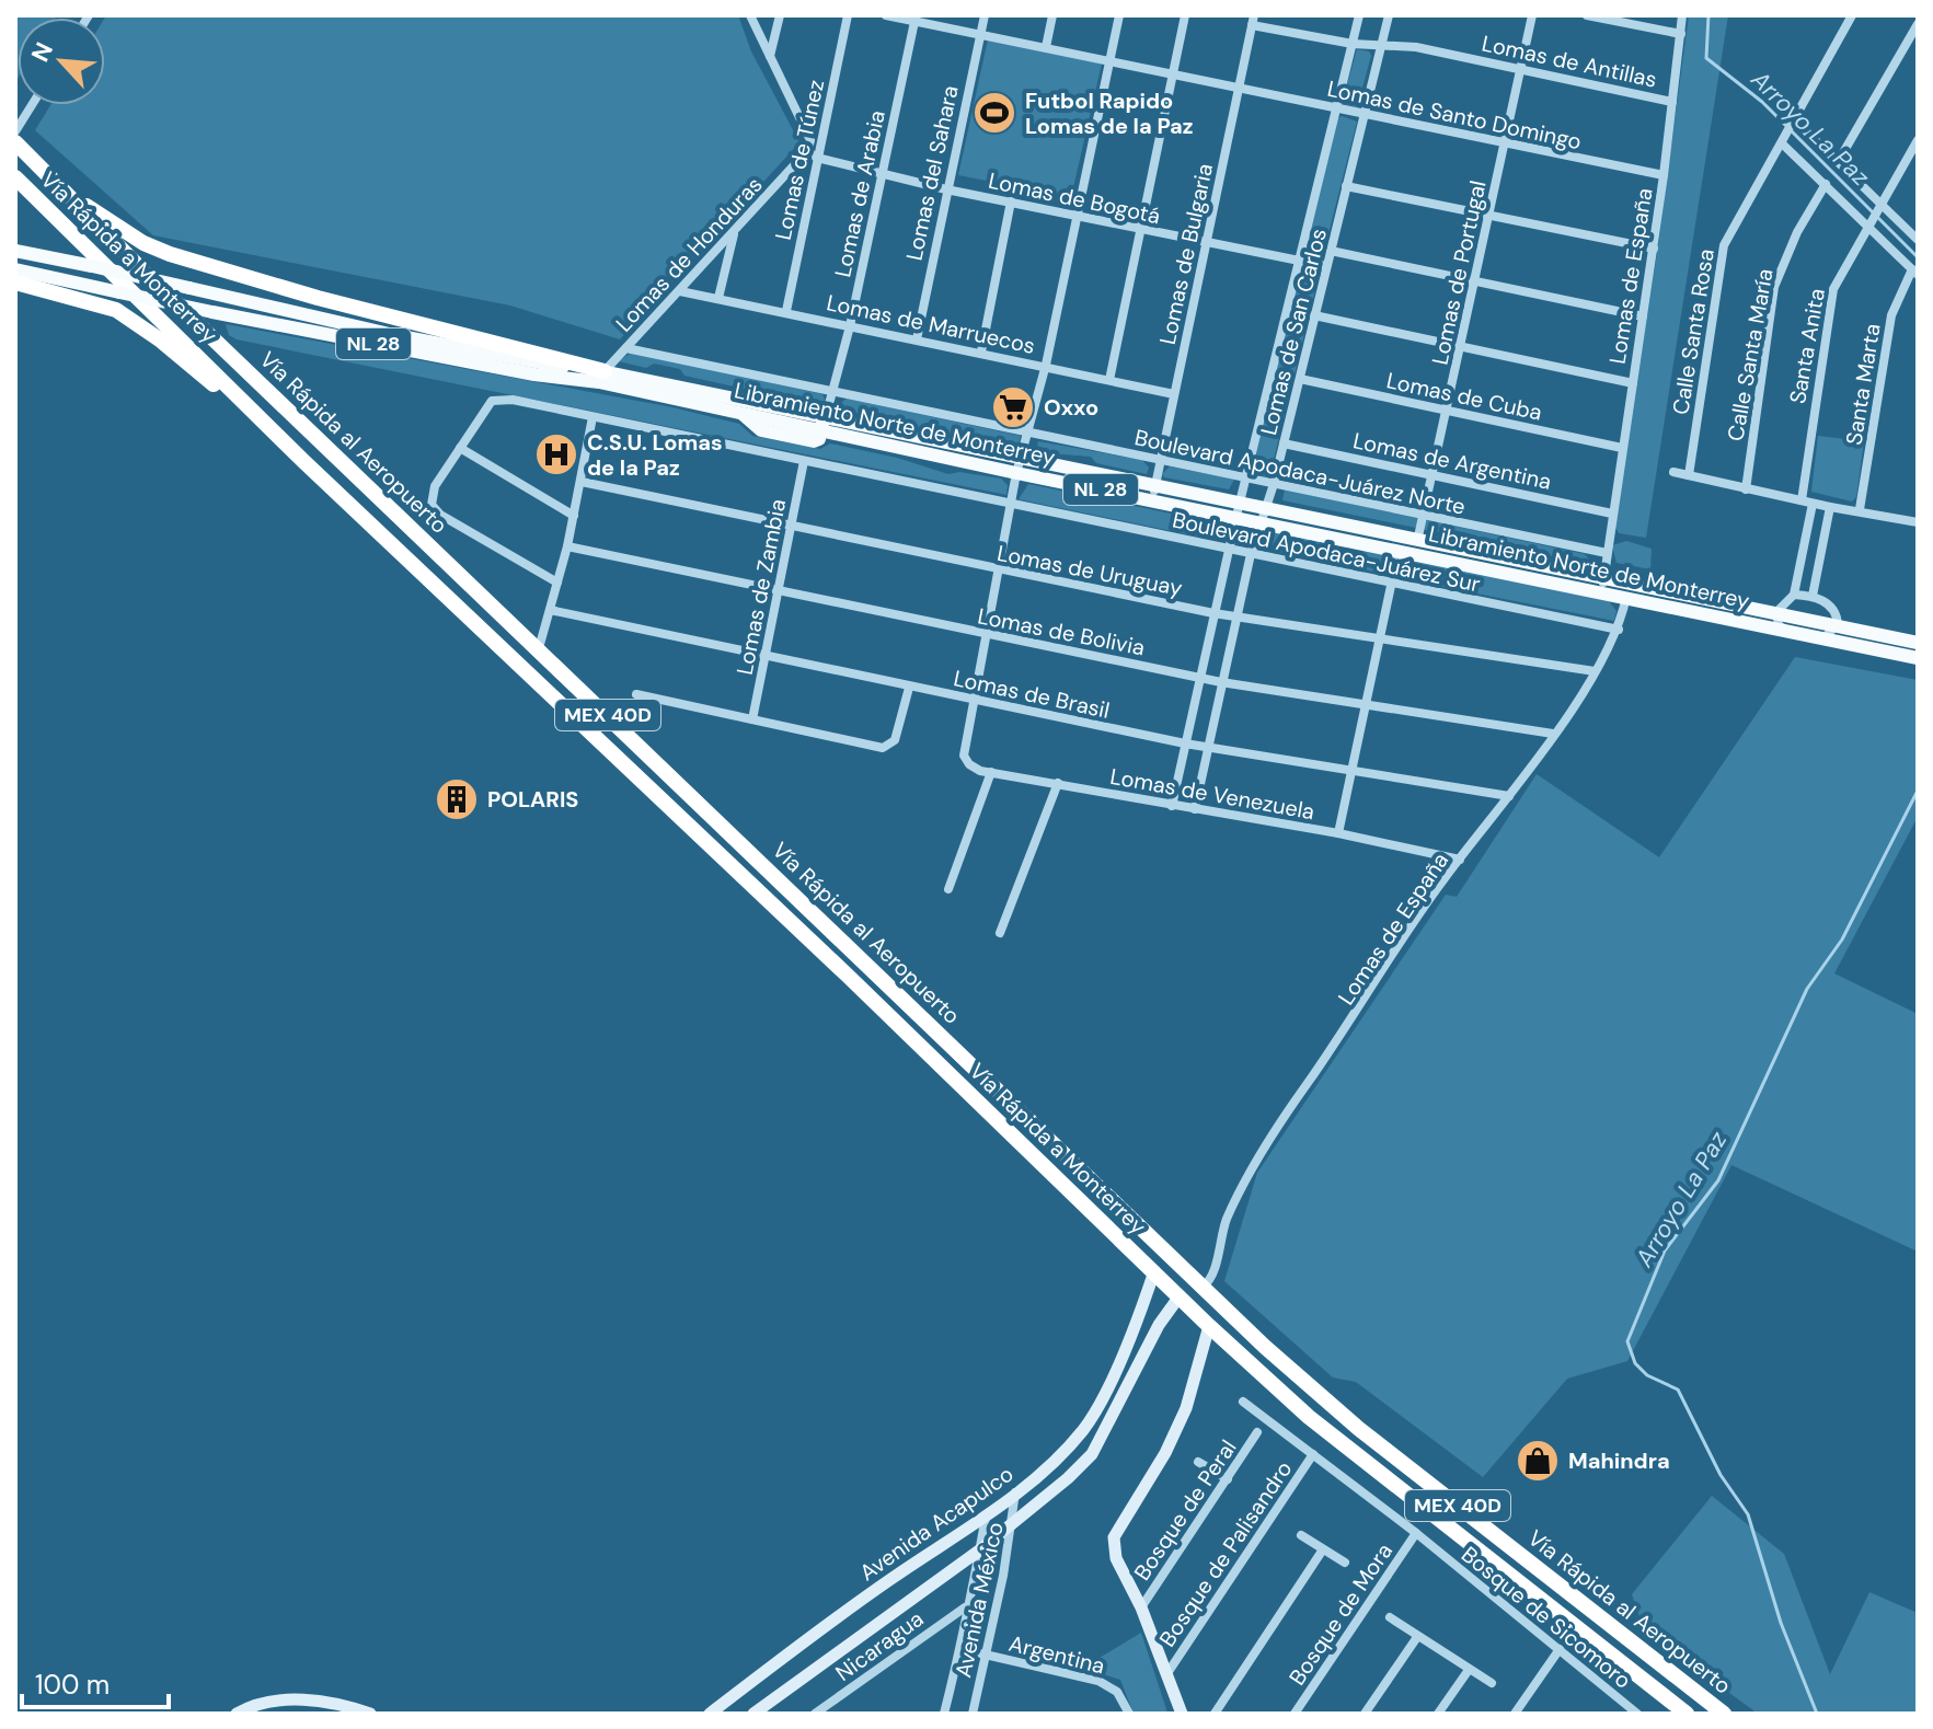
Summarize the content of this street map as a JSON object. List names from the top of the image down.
{
  "streets": {
    "highway": ["Vía Rápida a Monterrey", "Vía Rápida al Aeropuerto", "MEX 40D"],
    "main road": ["NL 28", "Libramiento Norte de Monterrey"],
    "street": [
      "Lomas de Antillas",
      "Lomas de Santo Domingo",
      "Lomas de Túnez",
      "Lomas del Sahara",
      "Lomas de Arabia",
      "Lomas de Bogotá",
      "Lomas de Honduras",
      "Lomas de Bulgaria",
      "Lomas de Portugal",
      "Lomas de España",
      "Lomas de Marruecos",
      "Lomas de San Carlos",
      "Calle Santa Rosa",
      "Santa Anita",
      "Calle Santa María",
      "Santa Marta",
      "Lomas de Cuba",
      "Lomas de Argentina",
      "Boulevard Apodaca-Juárez Norte",
      "Boulevard Apodaca-Juárez Sur",
      "Lomas de Uruguay",
      "Lomas de Zambia",
      "Lomas de Bolivia",
      "Lomas de Brasil",
      "Lomas de Venezuela",
      "Bosque de Peral",
      "Avenida Acapulco",
      "Bosque de Palisandro",
      "Avenida México",
      "Bosque de Mora",
      "Bosque de Sicomoro",
      "Nicaragua",
      "Argentina"
    ]
  },
  "crossings": [
    ["Lomas de Antillas", "Lomas de Bulgaria"],
    ["Lomas de Antillas", "Lomas de Portugal"],
    ["Lomas de Antillas", "Lomas de España"],
    ["Lomas de Antillas", "Lomas de San Carlos"],
    ["Lomas de Santo Domingo", "Lomas del Sahara"],
    ["Lomas de Santo Domingo", "Lomas de Arabia"],
    ["Lomas de Santo Domingo", "Lomas de Bulgaria"],
    ["Lomas de Santo Domingo", "Lomas de Portugal"],
    ["Lomas de Santo Domingo", "Lomas de España"],
    ["Lomas de Santo Domingo", "Lomas de San Carlos"],
    ["Lomas de Túnez", "Lomas de Bogotá"],
    ["Lomas de Túnez", "Lomas de Marruecos"],
    ["Lomas del Sahara", "Lomas de Bogotá"],
    ["Lomas del Sahara", "Lomas de Marruecos"],
    ["Lomas de Arabia", "Lomas de Bogotá"],
    ["Lomas de Arabia", "Lomas de Marruecos"],
    ["Lomas de Arabia", "Libramiento Norte de Monterrey"],
    ["Lomas de Arabia", "Boulevard Apodaca-Juárez Norte"],
    ["Lomas de Bogotá", "Lomas de Bulgaria"],
    ["Lomas de Bogotá", "Lomas de San Carlos"],
    ["Lomas de Honduras", "Lomas de Marruecos"],
    ["Lomas de Honduras", "Libramiento Norte de Monterrey"],
    ["Lomas de Honduras", "Boulevard Apodaca-Juárez Norte"],
    ["Lomas de Bulgaria", "Lomas de Marruecos"],
    ["Lomas de Bulgaria", "Libramiento Norte de Monterrey"],
    ["Lomas de Bulgaria", "Boulevard Apodaca-Juárez Norte"],
    ["Vía Rápida a Monterrey", "Avenida Acapulco"],
    ["Lomas de Portugal", "Lomas de Cuba"],
    ["Lomas de Portugal", "Lomas de Argentina"],
    ["Lomas de Portugal", "Boulevard Apodaca-Juárez Norte"],
    ["Lomas de España", "Lomas de Cuba"],
    ["Lomas de España", "Libramiento Norte de Monterrey"],
    ["Lomas de España", "Vía Rápida al Aeropuerto"],
    ["Lomas de España", "Lomas de Argentina"],
    ["Lomas de España", "Boulevard Apodaca-Juárez Norte"],
    ["Lomas de España", "Boulevard Apodaca-Juárez Sur"],
    ["Lomas de España", "Lomas de Uruguay"],
    ["Lomas de España", "Lomas de Bolivia"],
    ["Lomas de España", "Lomas de Brasil"],
    ["Lomas de España", "Lomas de Venezuela"],
    ["Lomas de San Carlos", "Lomas de Cuba"],
    ["Lomas de San Carlos", "Libramiento Norte de Monterrey"],
    ["Lomas de San Carlos", "Lomas de Argentina"],
    ["Lomas de San Carlos", "Boulevard Apodaca-Juárez Norte"],
    ["Lomas de San Carlos", "Boulevard Apodaca-Juárez Sur"],
    ["Lomas de San Carlos", "Lomas de Uruguay"],
    ["Lomas de San Carlos", "Lomas de Bolivia"],
    ["Lomas de San Carlos", "Lomas de Brasil"],
    ["Lomas de San Carlos", "Lomas de Venezuela"],
    ["Boulevard Apodaca-Juárez Sur", "Lomas de Zambia"],
    ["Lomas de Uruguay", "Lomas de Zambia"],
    ["Lomas de Zambia", "Lomas de Bolivia"],
    ["Lomas de Zambia", "Lomas de Brasil"],
    ["Lomas de Brasil", "Lomas de Venezuela"],
    ["Avenida Acapulco", "Avenida México"],
    ["Bosque de Palisandro", "Bosque de Sicomoro"],
    ["Avenida México", "Nicaragua"],
    ["Avenida México", "Argentina"],
    ["Bosque de Mora", "Bosque de Sicomoro"]
  ],
  "water": ["Arroyo La Paz"],
  "places": {
    "sports": ["Futbol Rapido Lomas de la Paz"],
    "supermarket": ["Oxxo"],
    "hospital": ["C.S.U. Lomas de la Paz"],
    "building": ["POLARIS"],
    "shop": ["Mahindra"]
  },
  "scale_bar": "100 m",
  "north": "top left"
}
